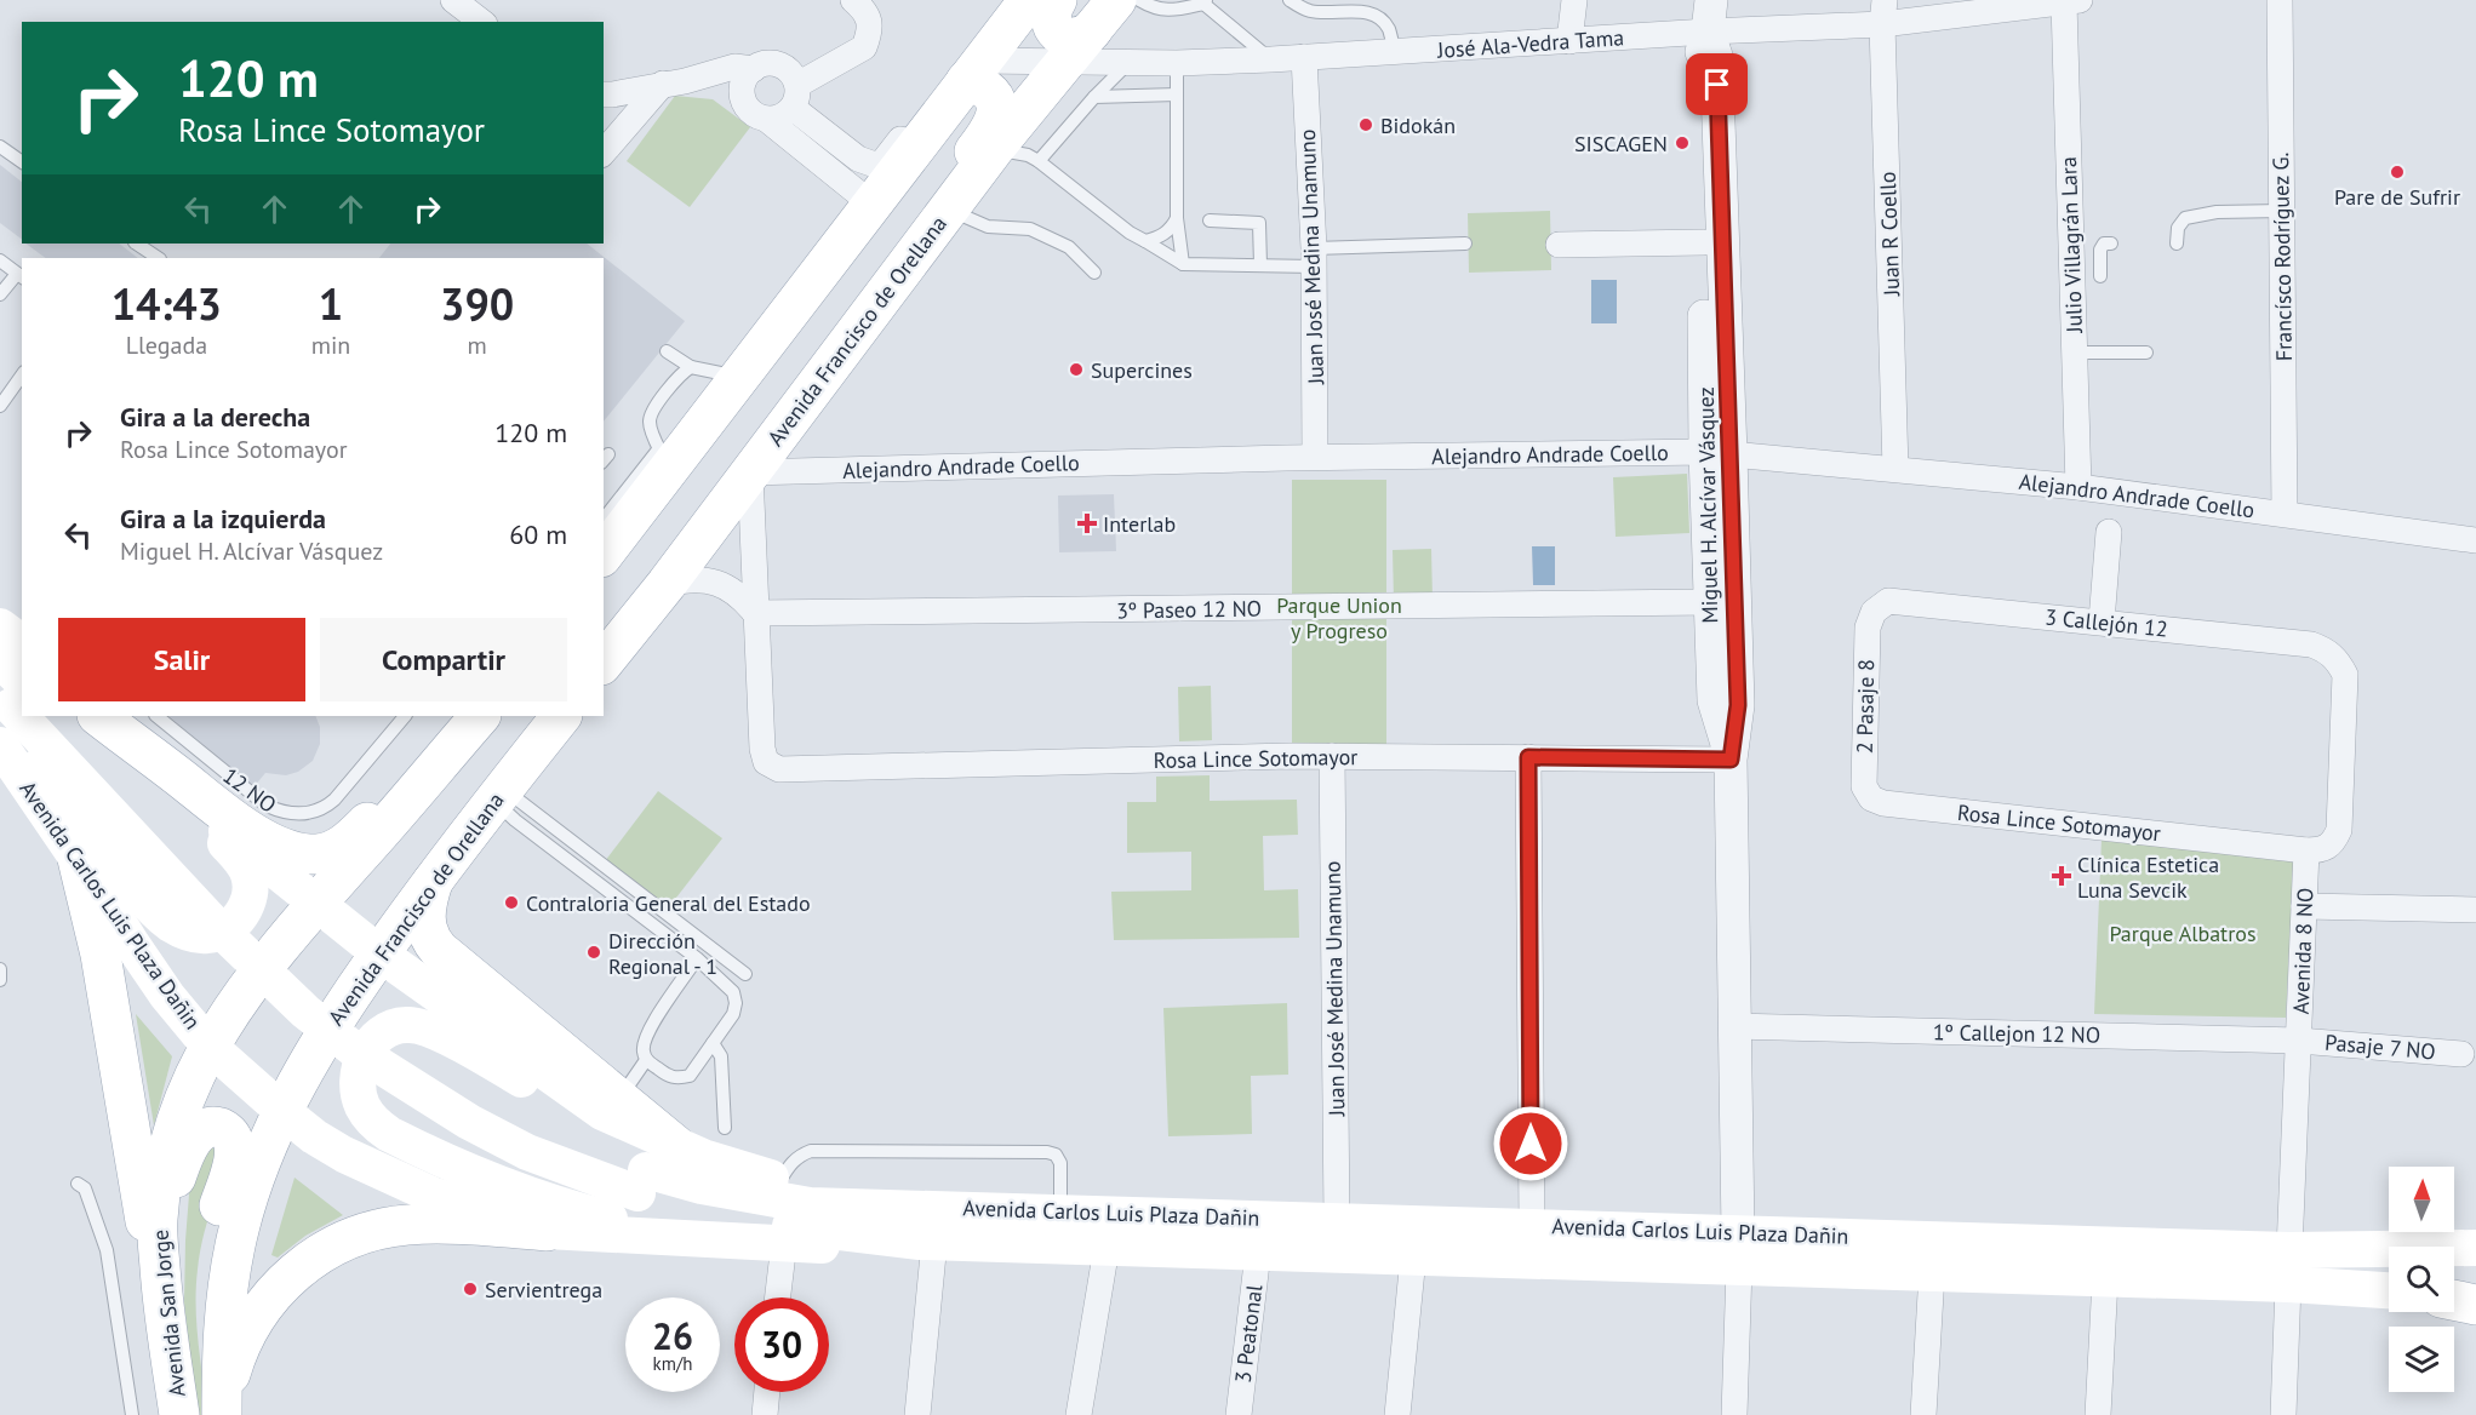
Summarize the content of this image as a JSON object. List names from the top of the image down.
{
  "streets": {
    "main road": ["Avenida Francisco de Orellana", "Avenida Carlos Luis Plaza Dañin", "Avenida San Jorge"],
    "street": [
      "José Ala-Vedra Tama",
      "Juan R Coello",
      "Julio Villagrán Lara",
      "Juan José Medina Unamuno",
      "Francísco Rodríguez G.",
      "Alejandro Andrade Coello",
      "Miguel H. Alcívar Vásquez",
      "3º Paseo 12 NO",
      "3 Callejón 12",
      "2 Pasaje 8",
      "Rosa Lince Sotomayor",
      "Avenida 8 NO",
      "1º Callejon 12 NO",
      "Pasaje 7 NO",
      "3 Peatonal"
    ],
    "lane": ["12 NO"]
  },
  "crossings": [
    ["José Ala-Vedra Tama", "Juan R Coello"],
    ["José Ala-Vedra Tama", "Julio Villagrán Lara"],
    ["José Ala-Vedra Tama", "Juan José Medina Unamuno"],
    ["José Ala-Vedra Tama", "Avenida Francisco de Orellana"],
    ["José Ala-Vedra Tama", "Miguel H. Alcívar Vásquez"],
    ["Juan R Coello", "Alejandro Andrade Coello"],
    ["Julio Villagrán Lara", "Alejandro Andrade Coello"],
    ["Juan José Medina Unamuno", "Alejandro Andrade Coello"],
    ["Juan José Medina Unamuno", "Rosa Lince Sotomayor"],
    ["Juan José Medina Unamuno", "Avenida Carlos Luis Plaza Dañin"],
    ["Francísco Rodríguez G.", "Alejandro Andrade Coello"],
    ["Avenida Francisco de Orellana", "Alejandro Andrade Coello"],
    ["Avenida Francisco de Orellana", "Avenida Carlos Luis Plaza Dañin"],
    ["Avenida Francisco de Orellana", "Avenida San Jorge"],
    ["Alejandro Andrade Coello", "Miguel H. Alcívar Vásquez"],
    ["Miguel H. Alcívar Vásquez", "3º Paseo 12 NO"],
    ["Miguel H. Alcívar Vásquez", "Rosa Lince Sotomayor"],
    ["Miguel H. Alcívar Vásquez", "Avenida Carlos Luis Plaza Dañin"],
    ["Miguel H. Alcívar Vásquez", "1º Callejon 12 NO"],
    ["3º Paseo 12 NO", "Rosa Lince Sotomayor"],
    ["3 Callejón 12", "2 Pasaje 8"],
    ["3 Callejón 12", "Rosa Lince Sotomayor"],
    ["3 Callejón 12", "Avenida 8 NO"],
    ["2 Pasaje 8", "Rosa Lince Sotomayor"],
    ["Rosa Lince Sotomayor", "Avenida 8 NO"],
    ["Avenida Carlos Luis Plaza Dañin", "Avenida 8 NO"],
    ["Avenida Carlos Luis Plaza Dañin", "Avenida San Jorge"],
    ["Avenida Carlos Luis Plaza Dañin", "3 Peatonal"],
    ["Avenida 8 NO", "1º Callejon 12 NO"],
    ["Avenida 8 NO", "Pasaje 7 NO"],
    ["1º Callejon 12 NO", "Pasaje 7 NO"]
  ],
  "parks": ["Parque Union y Progreso", "Parque Albatros"],
  "places": {
    "other": [
      "Bidokán",
      "SISCAGEN",
      "Pare de Sufrir",
      "Supercines",
      "Contraloria General del Estado",
      "Dirección Regional - 1",
      "Servientrega"
    ],
    "health": ["Interlab", "Clínica Estetica Luna Sevcik"]
  },
  "north": "top",
  "page": {
    "turn": ["120 m", "Rosa Lince Sotomayor"],
    "eta": [
      "14:43",
      "Llegada",
      "1",
      "min",
      "390",
      "m"
    ],
    "list": [
      {
        "name": "Gira a la derecha",
        "note": "Rosa Lince Sotomayor",
        "value": "120 m"
      },
      {
        "name": "Gira a la izquierda",
        "note": "Miguel H. Alcívar Vásquez",
        "value": "60 m"
      }
    ],
    "buttons": ["Salir", "Compartir"],
    "speed": "26 km/h",
    "limit": "30"
  }
}
